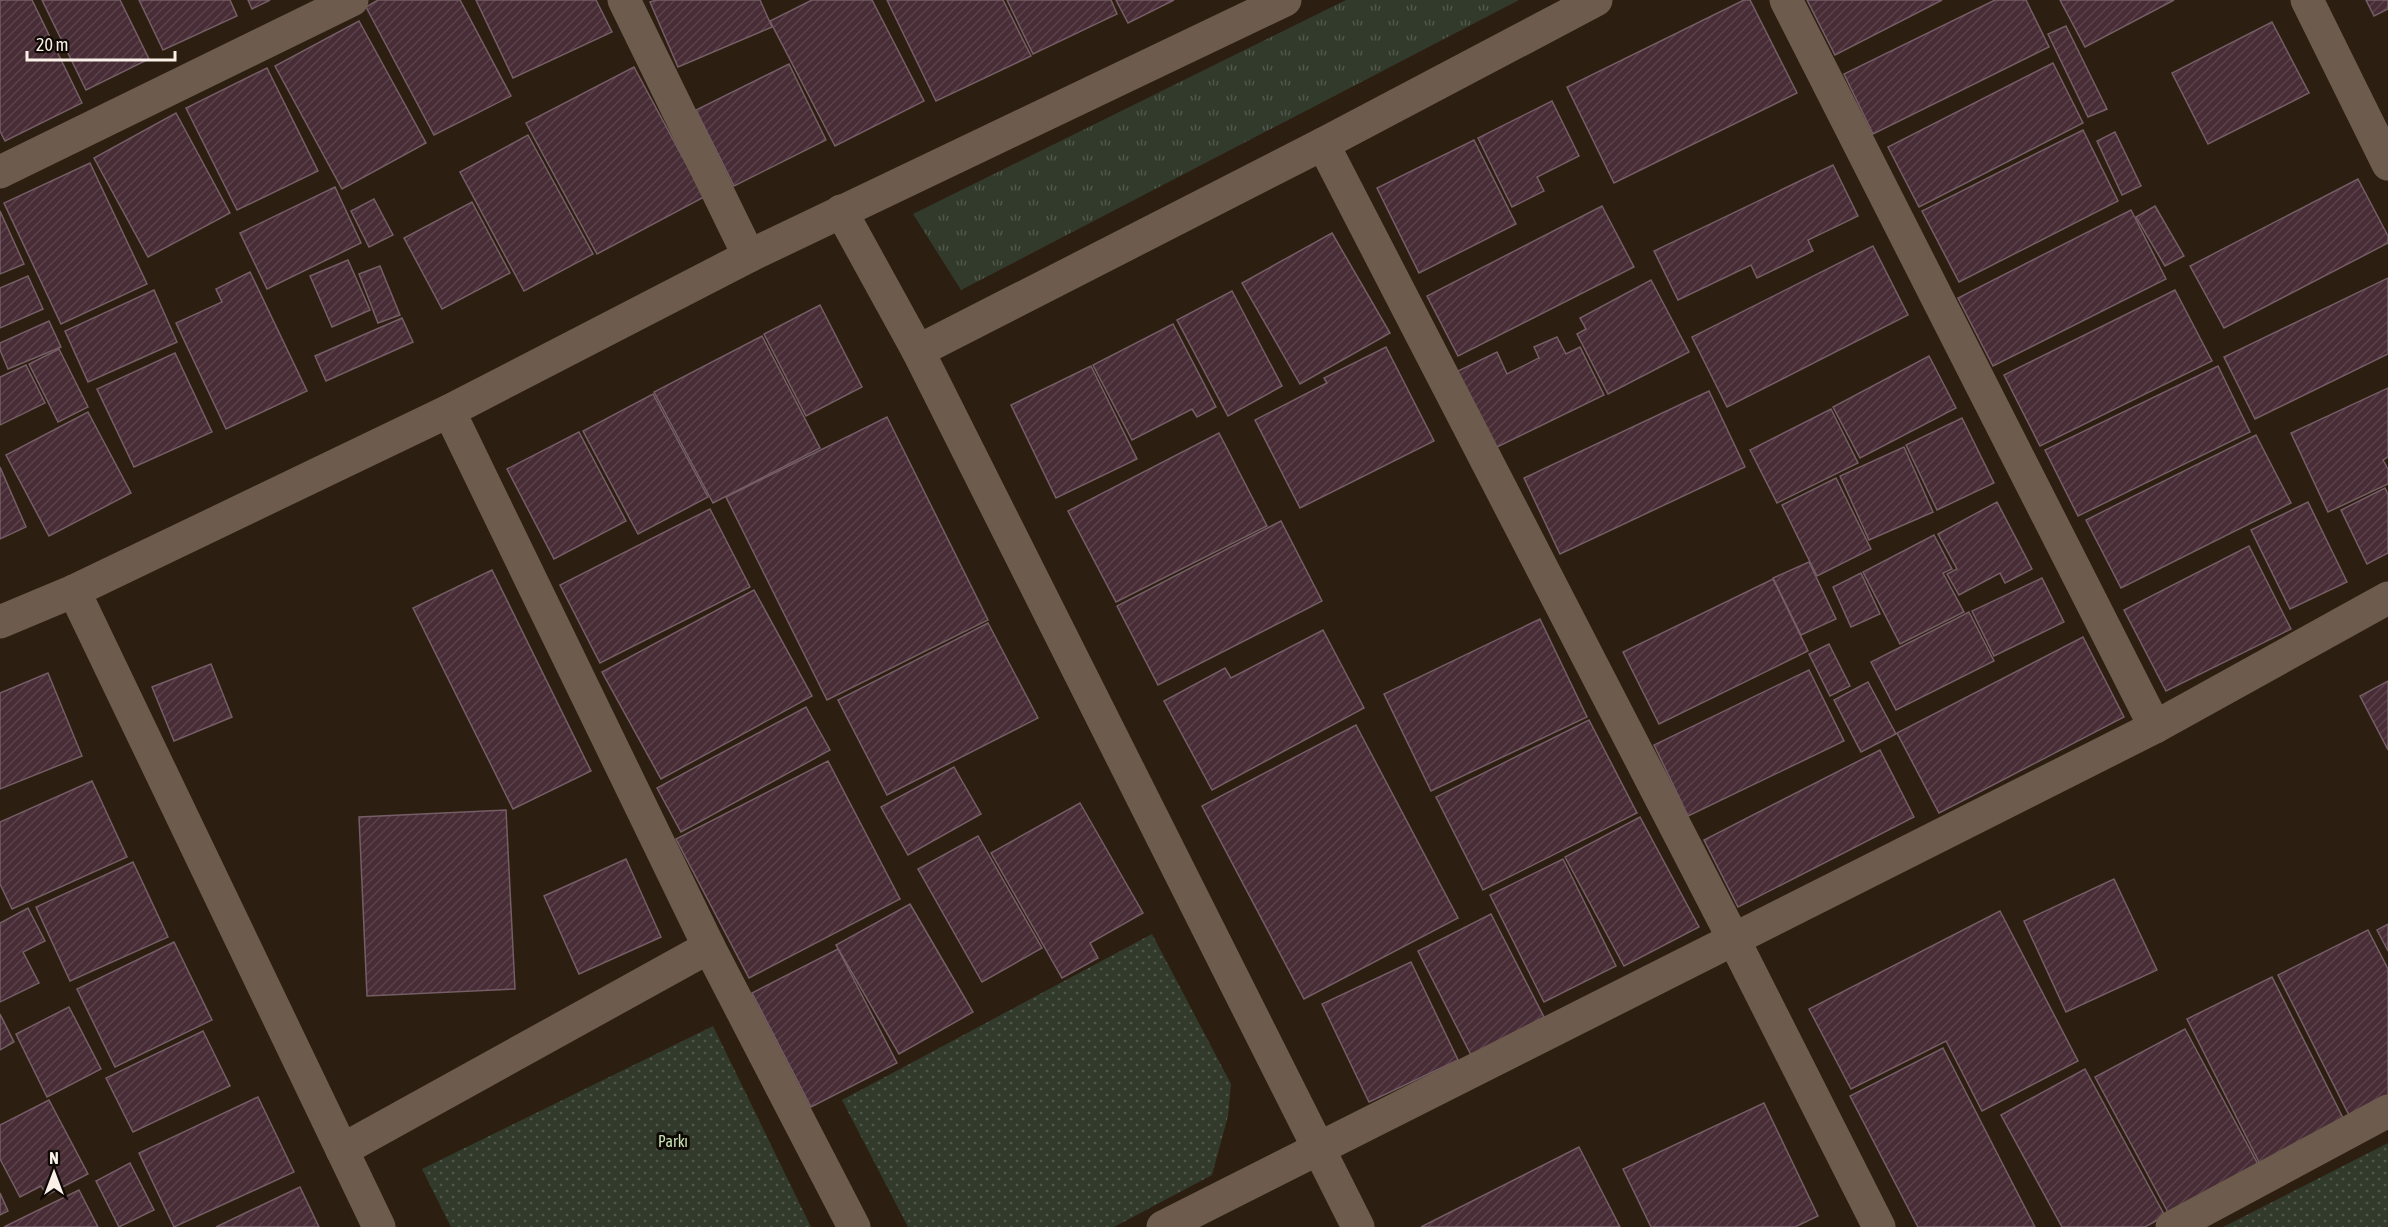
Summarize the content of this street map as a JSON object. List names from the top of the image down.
{
  "parks": ["Parkı"],
  "scale_bar": "20 m",
  "north": "top"
}
